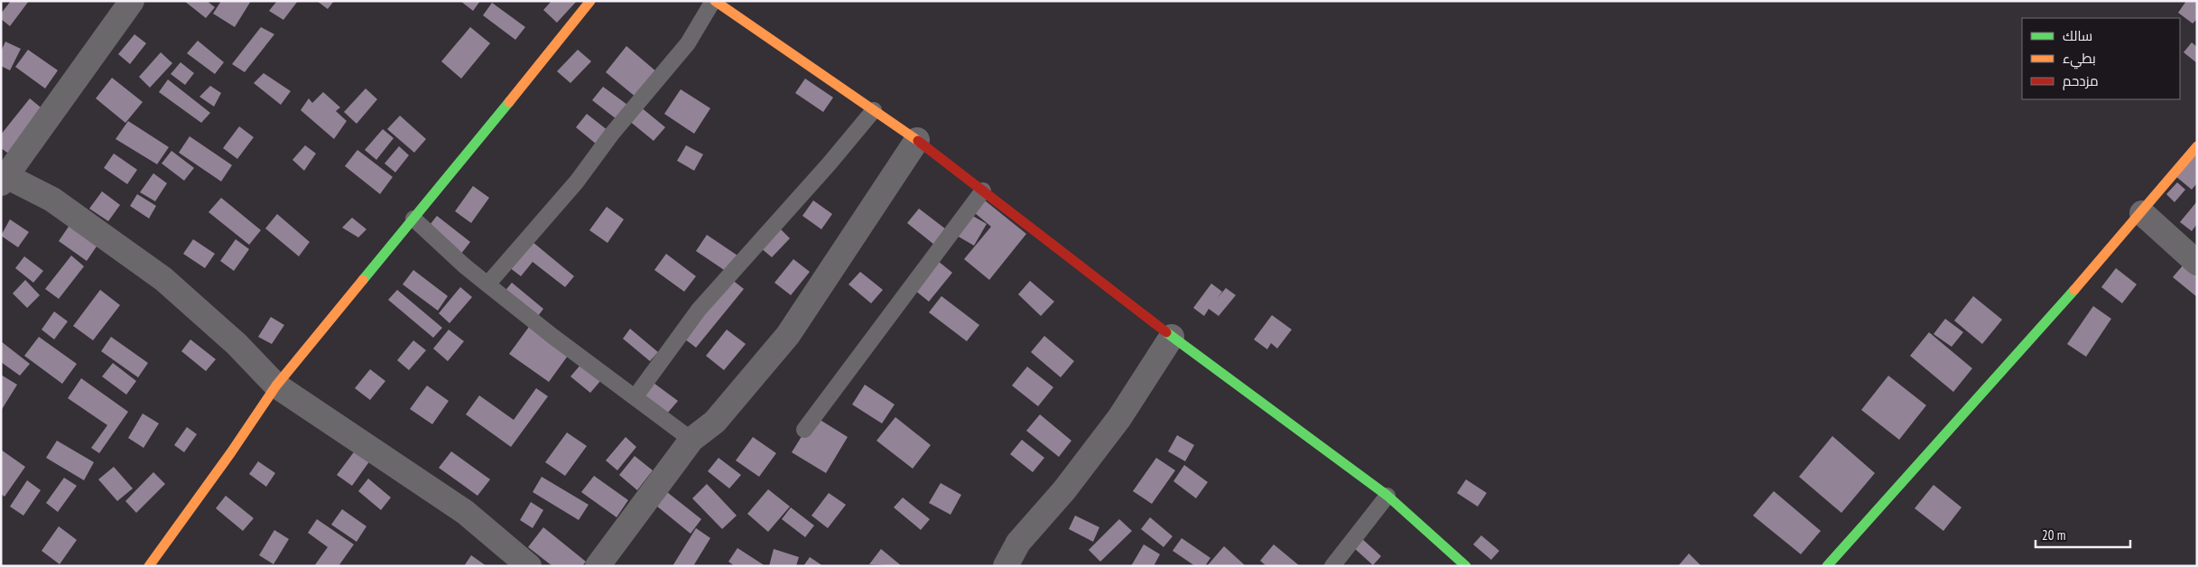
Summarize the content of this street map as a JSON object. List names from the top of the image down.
{
  "legend": ["سالك", "بطيء", "مزدحم"],
  "scale_bar": "20 m"
}
